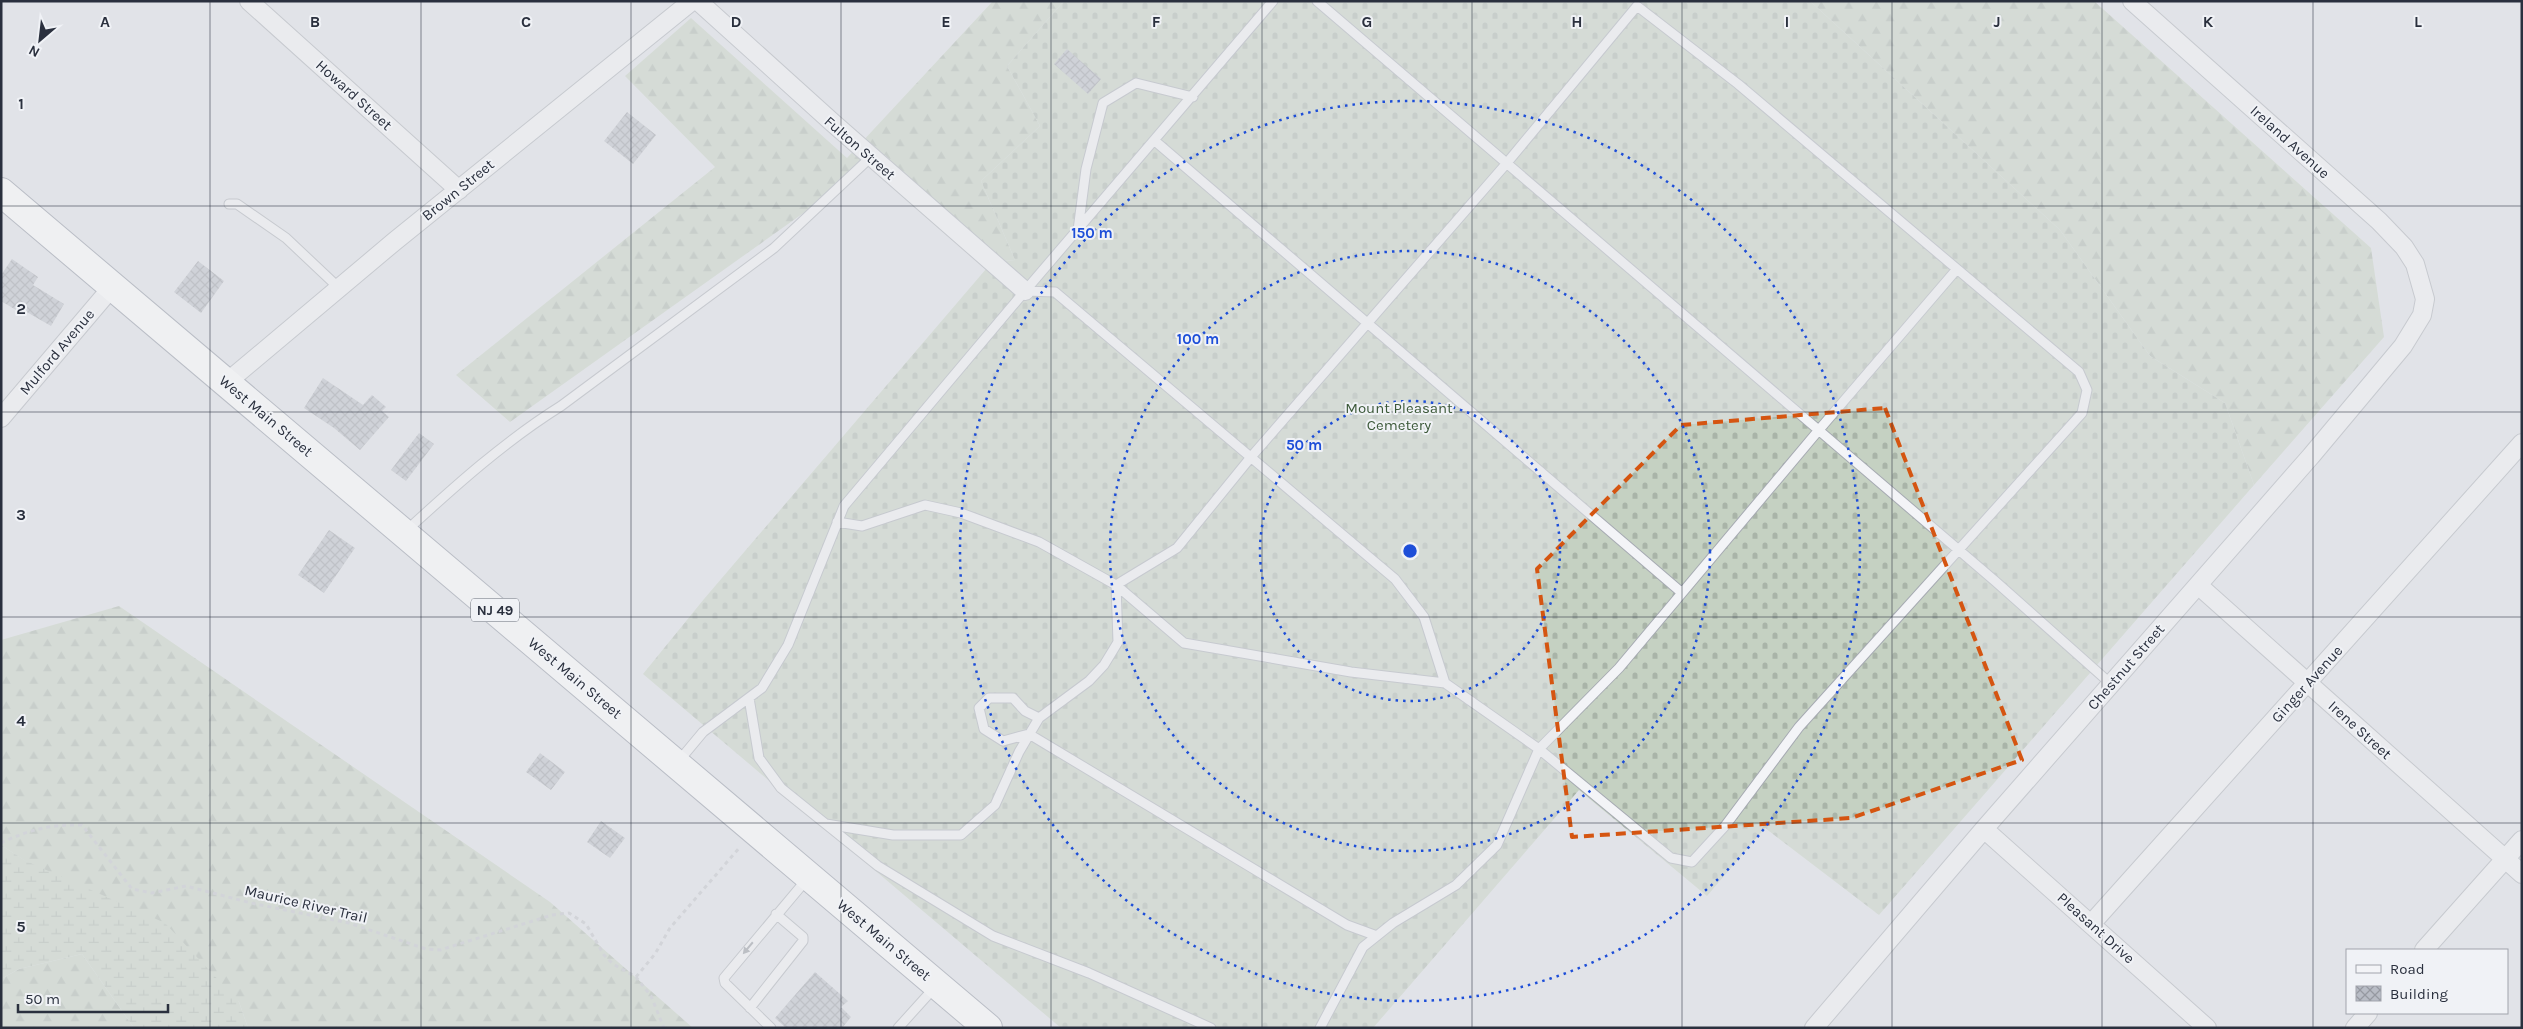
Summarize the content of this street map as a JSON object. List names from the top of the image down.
{
  "streets": {
    "highway": ["West Main Street", "NJ 49"],
    "street": [
      "Howard Street",
      "Ireland Avenue",
      "Fulton Street",
      "Brown Street",
      "Mulford Avenue",
      "Chestnut Street",
      "Ginger Avenue",
      "Irene Street",
      "Pleasant Drive"
    ],
    "path": ["Maurice River Trail"]
  },
  "crossings": [
    ["Howard Street", "Brown Street"],
    ["Ireland Avenue", "Chestnut Street"],
    ["Brown Street", "West Main Street"],
    ["Mulford Avenue", "West Main Street"],
    ["Chestnut Street", "Irene Street"],
    ["Chestnut Street", "Pleasant Drive"],
    ["Ginger Avenue", "Irene Street"],
    ["Ginger Avenue", "Pleasant Drive"]
  ],
  "parks": ["Mount Pleasant Cemetery"],
  "legend": ["Road", "Building"],
  "scale_bar": "50 m",
  "north": "bottom left",
  "grid": {
    "columns": [
      "A",
      "B",
      "C",
      "D",
      "E",
      "F",
      "G",
      "H",
      "I",
      "J",
      "K",
      "L"
    ],
    "rows": [
      "1",
      "2",
      "3",
      "4",
      "5"
    ]
  },
  "rings": ["150 m", "100 m", "50 m"]
}
